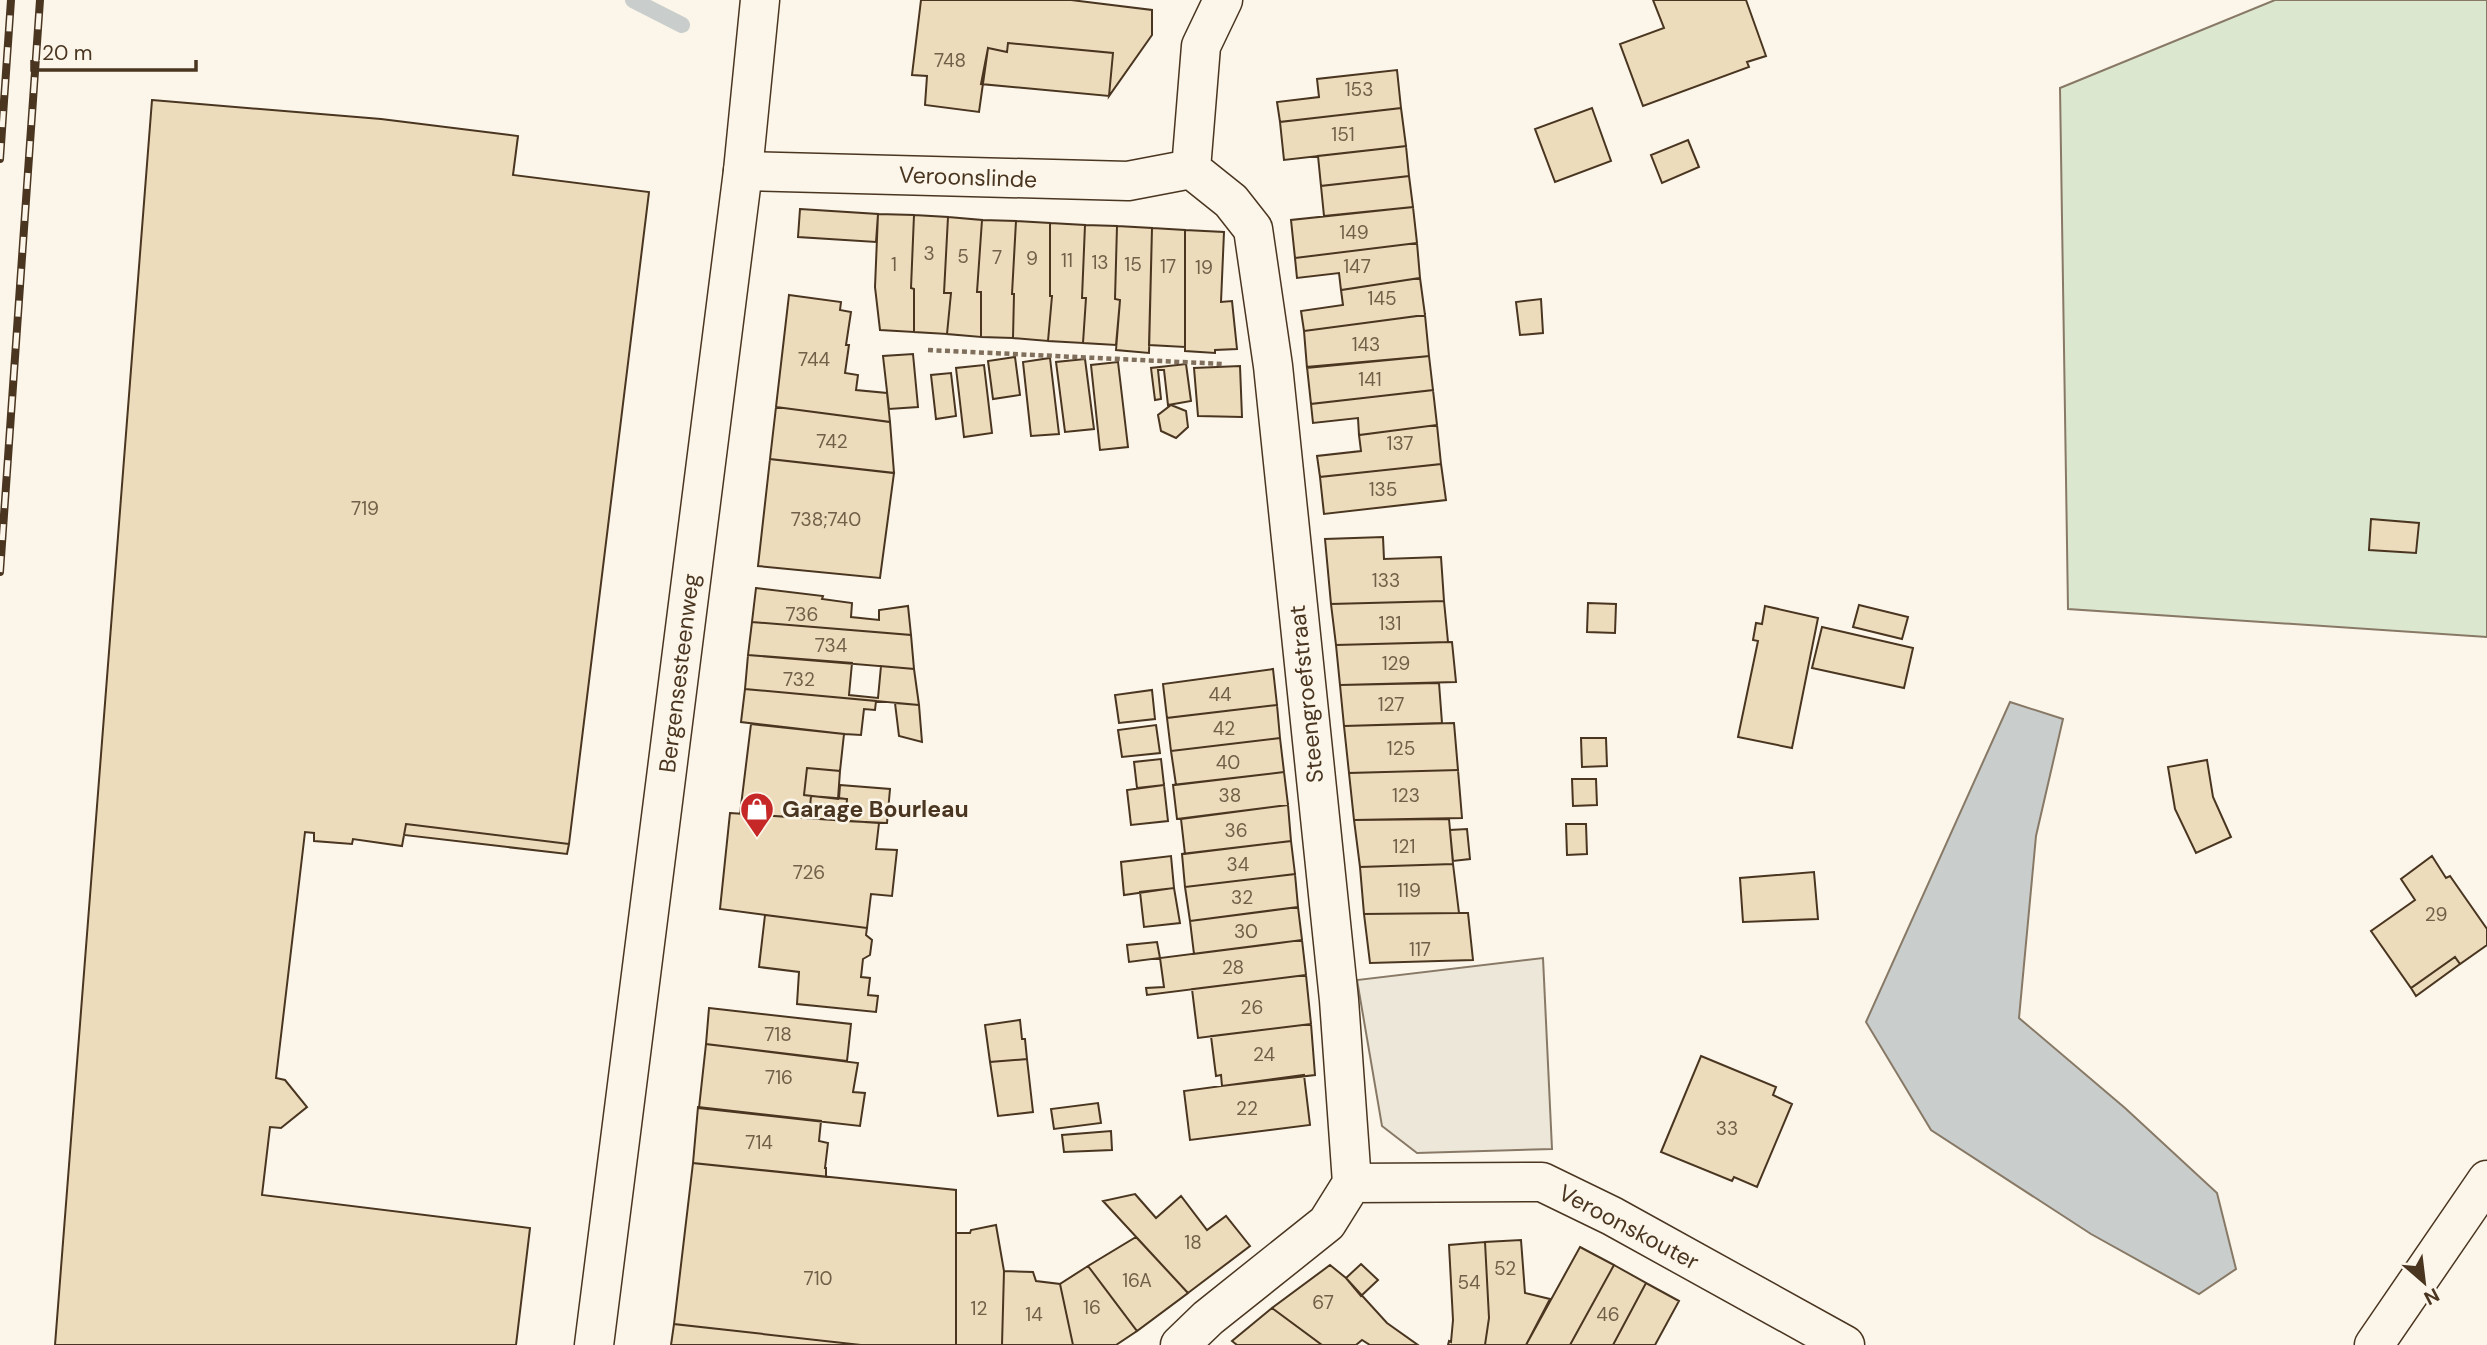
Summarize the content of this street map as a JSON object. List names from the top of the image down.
{
  "streets": {
    "street": [
      "Veroonslinde",
      "Bergensesteenweg",
      "Steengroefstraat",
      "Veroonskouter"
    ]
  },
  "crossings": [
    ["Veroonslinde", "Bergensesteenweg"],
    ["Veroonslinde", "Steengroefstraat"],
    ["Steengroefstraat", "Veroonskouter"]
  ],
  "places": {
    "shop": ["Garage Bourleau"]
  },
  "house_numbers": [
    "748",
    "153",
    "151",
    "149",
    "3",
    "5",
    "7",
    "9",
    "11",
    "13",
    "1",
    "15",
    "17",
    "147",
    "19",
    "145",
    "143",
    "744",
    "141",
    "742",
    "137",
    "135",
    "719",
    "738;740",
    "133",
    "736",
    "131",
    "734",
    "129",
    "732",
    "44",
    "127",
    "42",
    "125",
    "40",
    "38",
    "123",
    "36",
    "121",
    "34",
    "726",
    "119",
    "32",
    "29",
    "30",
    "117",
    "28",
    "26",
    "718",
    "24",
    "716",
    "22",
    "33",
    "714",
    "18",
    "52",
    "710",
    "16A",
    "54",
    "67",
    "16",
    "12",
    "14",
    "46"
  ],
  "scale_bar": "20 m",
  "north": "bottom right"
}
